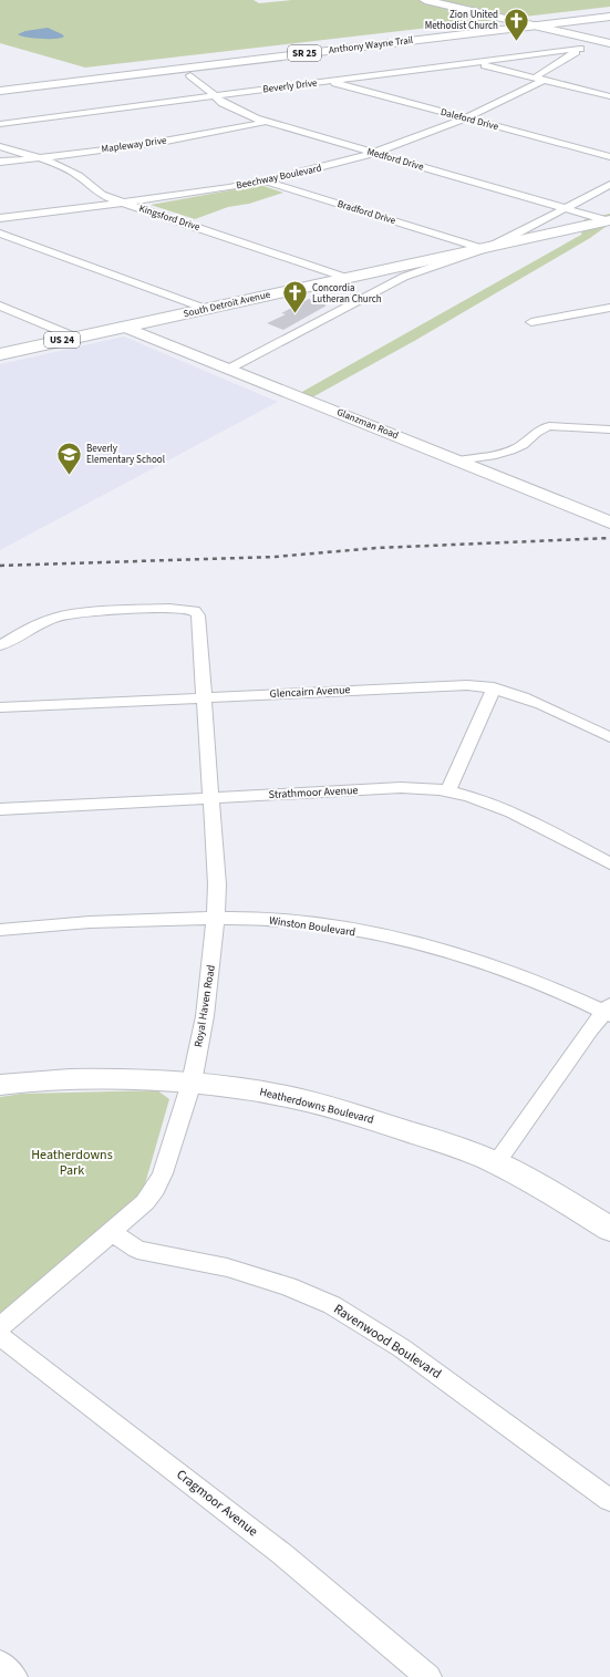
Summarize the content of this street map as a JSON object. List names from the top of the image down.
{
  "streets": {
    "main road": [
      "Anthony Wayne Trail",
      "SR 25",
      "South Detroit Avenue",
      "US 24"
    ],
    "street": [
      "Beverly Drive",
      "Daleford Drive",
      "Mapleway Drive",
      "Medford Drive",
      "Beechway Boulevard",
      "Bradford Drive",
      "Kingsford Drive",
      "Glanzman Road",
      "Glencairn Avenue",
      "Strathmoor Avenue",
      "Winston Boulevard",
      "Royal Haven Road",
      "Heatherdowns Boulevard",
      "Ravenwood Boulevard",
      "Cragmoor Avenue"
    ]
  },
  "crossings": [
    ["Beverly Drive", "Daleford Drive"],
    ["Beverly Drive", "Medford Drive"],
    ["Beverly Drive", "Beechway Boulevard"],
    ["Daleford Drive", "Beechway Boulevard"],
    ["Mapleway Drive", "Medford Drive"],
    ["Mapleway Drive", "Kingsford Drive"],
    ["Medford Drive", "Beechway Boulevard"],
    ["Medford Drive", "South Detroit Avenue"],
    ["Beechway Boulevard", "Bradford Drive"],
    ["Beechway Boulevard", "Kingsford Drive"],
    ["Bradford Drive", "South Detroit Avenue"],
    ["Kingsford Drive", "South Detroit Avenue"],
    ["South Detroit Avenue", "Glanzman Road"],
    ["Glencairn Avenue", "Royal Haven Road"],
    ["Strathmoor Avenue", "Royal Haven Road"],
    ["Winston Boulevard", "Royal Haven Road"],
    ["Royal Haven Road", "Heatherdowns Boulevard"],
    ["Royal Haven Road", "Ravenwood Boulevard"]
  ],
  "parks": ["Heatherdowns Park"],
  "places": {
    "church": ["Zion United Methodist Church", "Concordia Lutheran Church"],
    "school or university": ["Beverly Elementary School"]
  }
}
